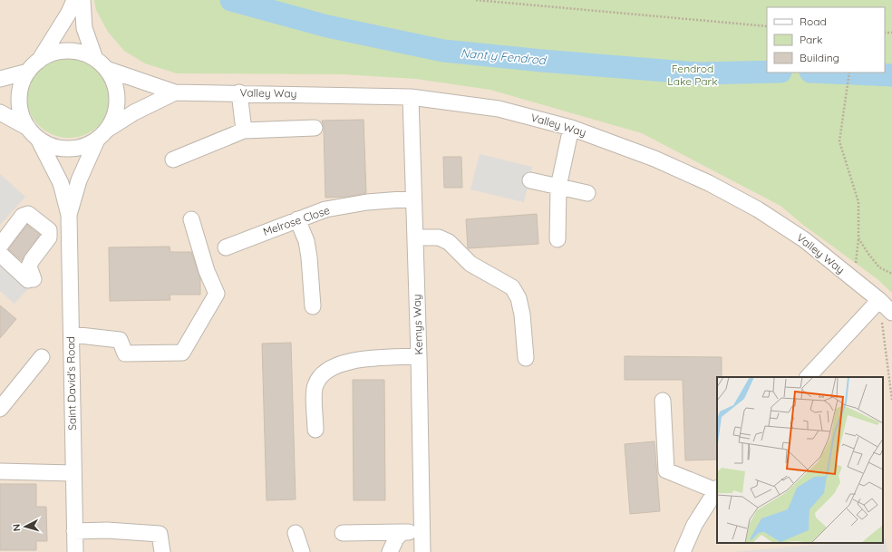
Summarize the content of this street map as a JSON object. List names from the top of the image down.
{
  "streets": {
    "street": [
      "Valley Way",
      "Melrose Close",
      "Kemys Way",
      "Saint David's Road"
    ]
  },
  "crossings": [
    ["Valley Way", "Kemys Way"],
    ["Valley Way", "Saint David's Road"],
    ["Melrose Close", "Kemys Way"]
  ],
  "water": ["Nant y Fendrod"],
  "parks": ["Fendrod Lake Park"],
  "legend": ["Road", "Park", "Building"],
  "north": "left"
}
